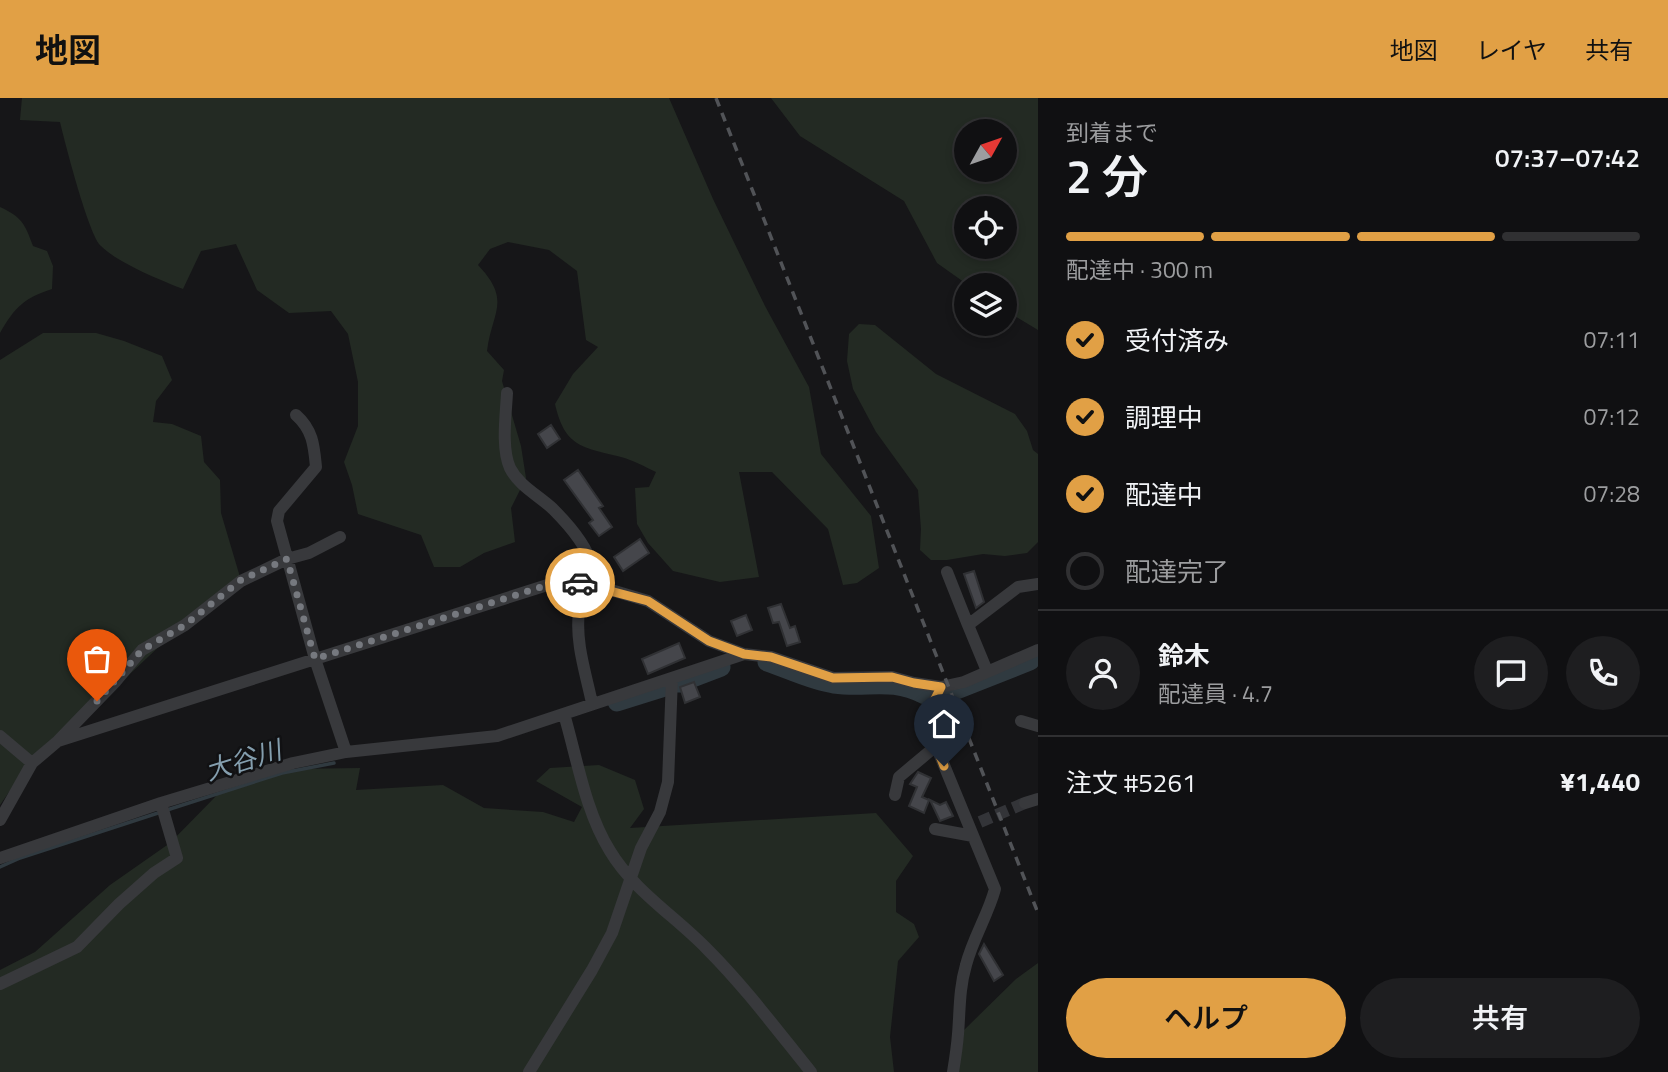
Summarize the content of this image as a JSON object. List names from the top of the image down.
{
  "water": ["大谷川"],
  "north": "top right",
  "page": {
    "header": "地図",
    "nav": ["地図", "レイヤ", "共有"],
    "heading": ["2 分", "到着まで", "07:37–07:42"],
    "panel": [
      "鈴木",
      "配達員 · 4.7",
      "注文 #5261",
      "¥1,440"
    ],
    "bar": "配達中 · 300 m",
    "list": [
      ["受付済み", "07:11"],
      ["調理中", "07:12"],
      ["配達中", "07:28"],
      "配達完了"
    ],
    "buttons": ["ヘルプ", "共有"]
  }
}
